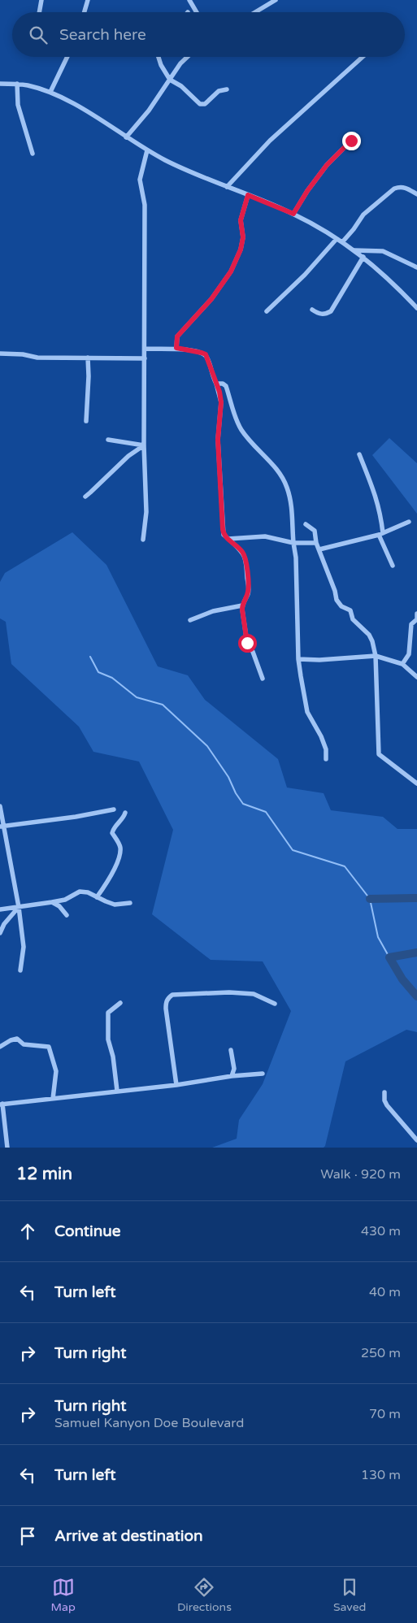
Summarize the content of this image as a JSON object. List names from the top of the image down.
{
  "page": {
    "search": "Search here",
    "heading": ["12 min", "Walk · 920 m"],
    "list": [
      ["Continue", "430 m"],
      ["Turn left", "40 m"],
      ["Turn right", "250 m"],
      ["Turn right", "Samuel Kanyon Doe Boulevard", "70 m"],
      ["Turn left", "130 m"],
      "Arrive at destination"
    ],
    "nav": ["Map", "Directions", "Saved"]
  }
}
